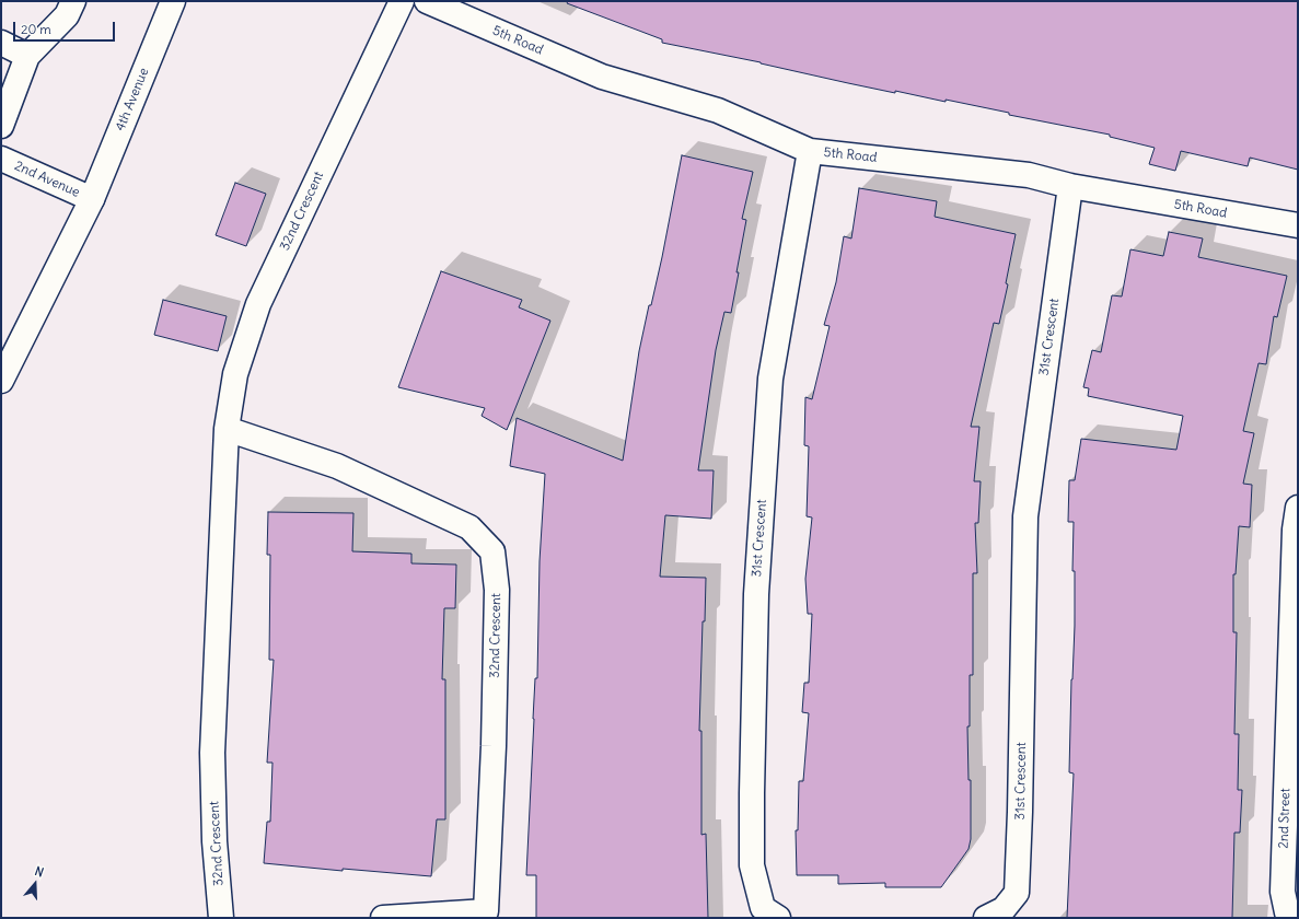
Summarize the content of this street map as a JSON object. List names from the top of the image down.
{
  "streets": {
    "street": [
      "5th Road",
      "4th Avenue",
      "2nd Avenue",
      "32nd Crescent",
      "31st Crescent",
      "2nd Street"
    ]
  },
  "crossings": [
    ["5th Road", "31st Crescent"],
    ["4th Avenue", "2nd Avenue"]
  ],
  "scale_bar": "20 m",
  "north": "top"
}
